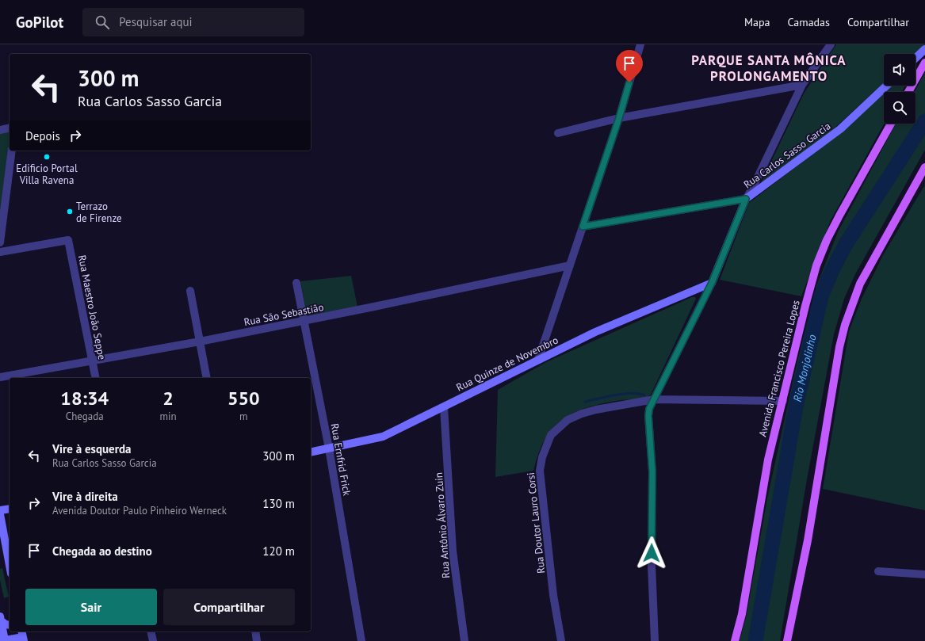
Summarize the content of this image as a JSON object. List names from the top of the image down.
{
  "streets": {
    "main road": ["Rua Carlos Sasso Garcia", "Rua Quinze de Novembro", "Avenida Francisco Pereira Lopes"],
    "street": [
      "Rua Maestro João Seppe",
      "Rua São Sebastião",
      "Rua Ernfrid Frick",
      "Rua Doutor Lauro Corsi",
      "Rua Antônio Álvaro Zuin"
    ]
  },
  "crossings": [
    ["Rua Maestro João Seppe", "Rua São Sebastião"],
    ["Rua São Sebastião", "Rua Ernfrid Frick"],
    ["Rua Quinze de Novembro", "Rua Ernfrid Frick"],
    ["Rua Quinze de Novembro", "Rua Antônio Álvaro Zuin"],
    ["Avenida Francisco Pereira Lopes", "Rua Doutor Lauro Corsi"]
  ],
  "districts": ["PARQUE SANTA MÔNICA PROLONGAMENTO"],
  "water": ["Rio Monjolinho"],
  "places": ["Edificio Portal Villa Ravena", "Terrazo de Firenze"],
  "page": {
    "header": "GoPilot",
    "search": "Pesquisar aqui",
    "nav": ["Mapa", "Camadas", "Compartilhar"],
    "turn": ["300 m", "Rua Carlos Sasso Garcia"],
    "then": "Depois",
    "eta": [
      "18:34",
      "Chegada",
      "2",
      "min",
      "550",
      "m"
    ],
    "list": [
      {
        "name": "Vire à esquerda",
        "note": "Rua Carlos Sasso Garcia",
        "value": "300 m"
      },
      {
        "name": "Vire à direita",
        "note": "Avenida Doutor Paulo Pinheiro Werneck",
        "value": "130 m"
      },
      {
        "name": "Chegada ao destino",
        "value": "120 m"
      }
    ],
    "buttons": ["Sair", "Compartilhar"]
  }
}
